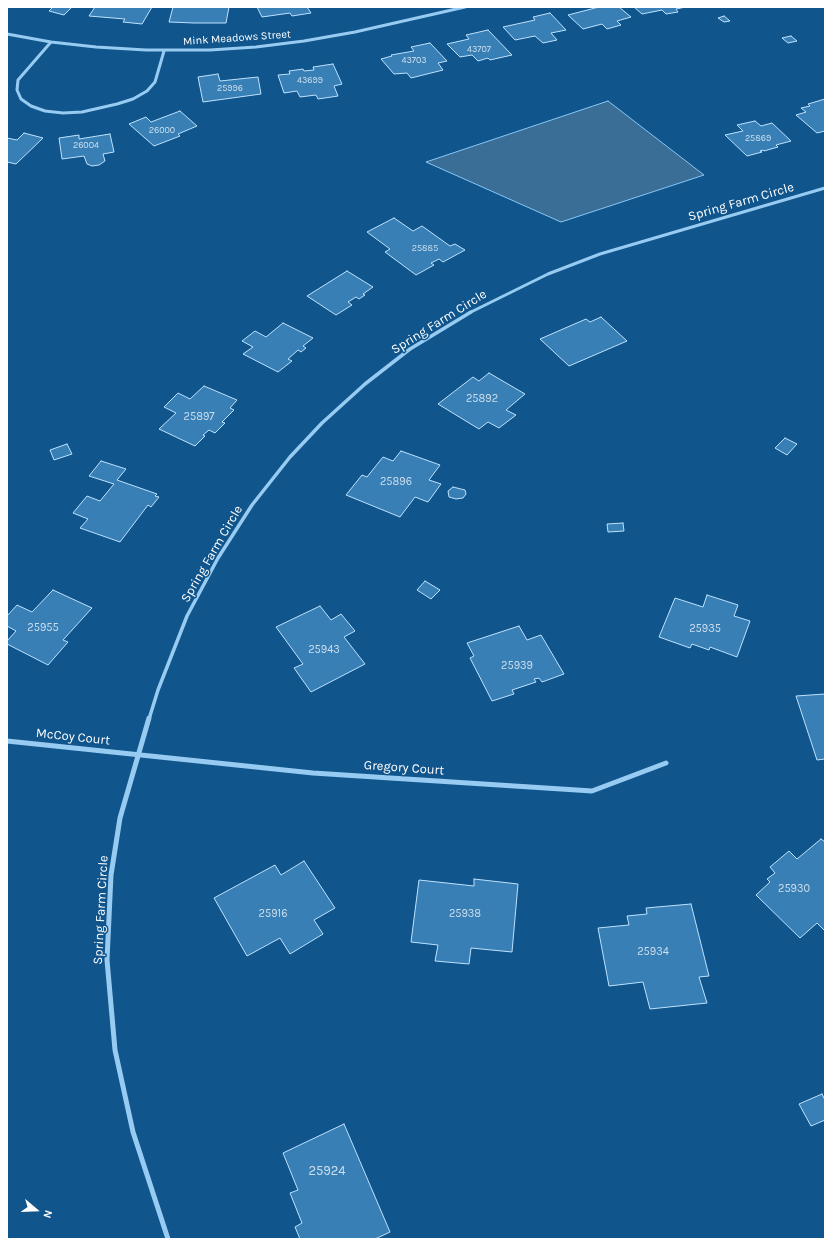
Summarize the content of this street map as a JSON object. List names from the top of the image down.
{
  "streets": {
    "street": [
      "Mink Meadows Street",
      "Spring Farm Circle",
      "McCoy Court",
      "Gregory Court"
    ]
  },
  "crossings": [
    ["Spring Farm Circle", "McCoy Court"],
    ["Spring Farm Circle", "Gregory Court"],
    ["McCoy Court", "Gregory Court"]
  ],
  "house_numbers": [
    "43707",
    "43703",
    "43699",
    "25996",
    "26000",
    "25869",
    "26004",
    "25885",
    "25892",
    "25897",
    "25896",
    "25955",
    "25935",
    "25943",
    "25939",
    "25930",
    "25916",
    "25938",
    "25934",
    "25924"
  ],
  "north": "right"
}
